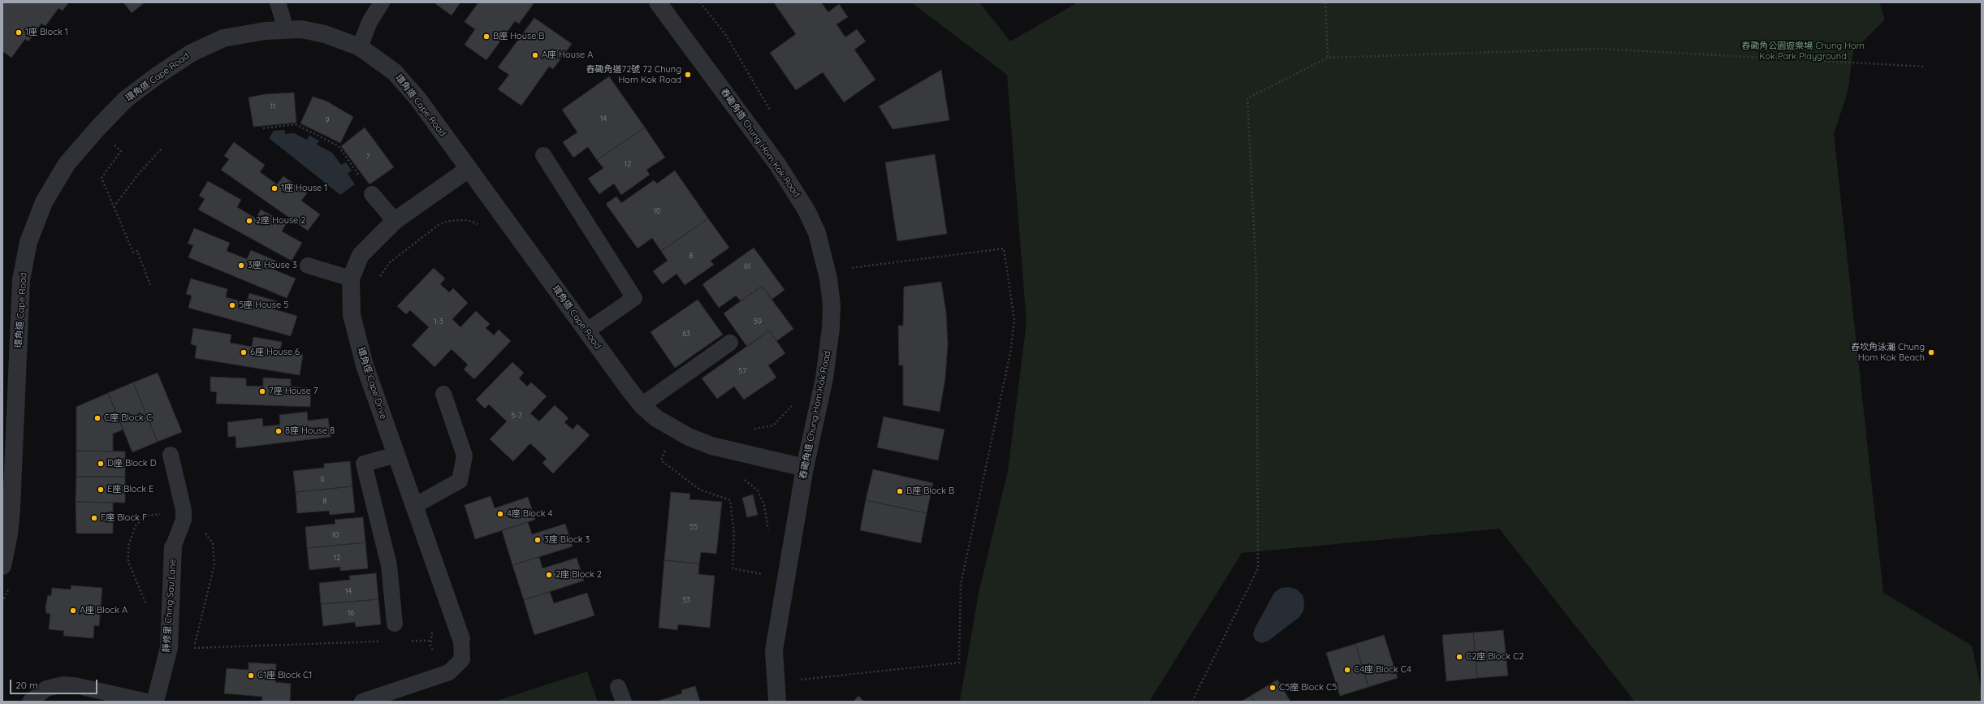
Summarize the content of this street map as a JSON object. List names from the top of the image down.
{
  "streets": {
    "street": [
      "環角道 Cape Road",
      "舂磡角道 Chung Hom Kok Road",
      "環角徑 Cape Drive",
      "靜修里 Ching Sau Lane"
    ]
  },
  "crossings": [
    ["環角道 Cape Road", "舂磡角道 Chung Hom Kok Road"],
    ["環角道 Cape Road", "環角徑 Cape Drive"]
  ],
  "parks": ["舂磡角公園遊樂場 Chung Hom Kok Park Playground"],
  "places": [
    "1座 Block 1",
    "B座 House B",
    "A座 House A",
    "舂磡角道72號 72 Chung Hom Kok Road",
    "1座 House 1",
    "2座 House 2",
    "3座 House 3",
    "5座 House 5",
    "6座 House 6",
    "舂坎角泳灘 Chung Hom Kok Beach",
    "7座 House 7",
    "C座 Block C",
    "8座 House 8",
    "D座 Block D",
    "E座 Block E",
    "B座 Block B",
    "4座 Block 4",
    "F座 Block F",
    "3座 Block 3",
    "2座 Block 2",
    "A座 Block A",
    "C2座 Block C2",
    "C4座 Block C4",
    "C1座 Block C1",
    "C5座 Block C5"
  ],
  "house_numbers": [
    "11",
    "14",
    "9",
    "7",
    "12",
    "10",
    "8",
    "61",
    "1-3",
    "59",
    "63",
    "57",
    "5-7",
    "6",
    "8",
    "55",
    "10",
    "12",
    "14",
    "53",
    "16"
  ],
  "scale_bar": "20 m"
}
